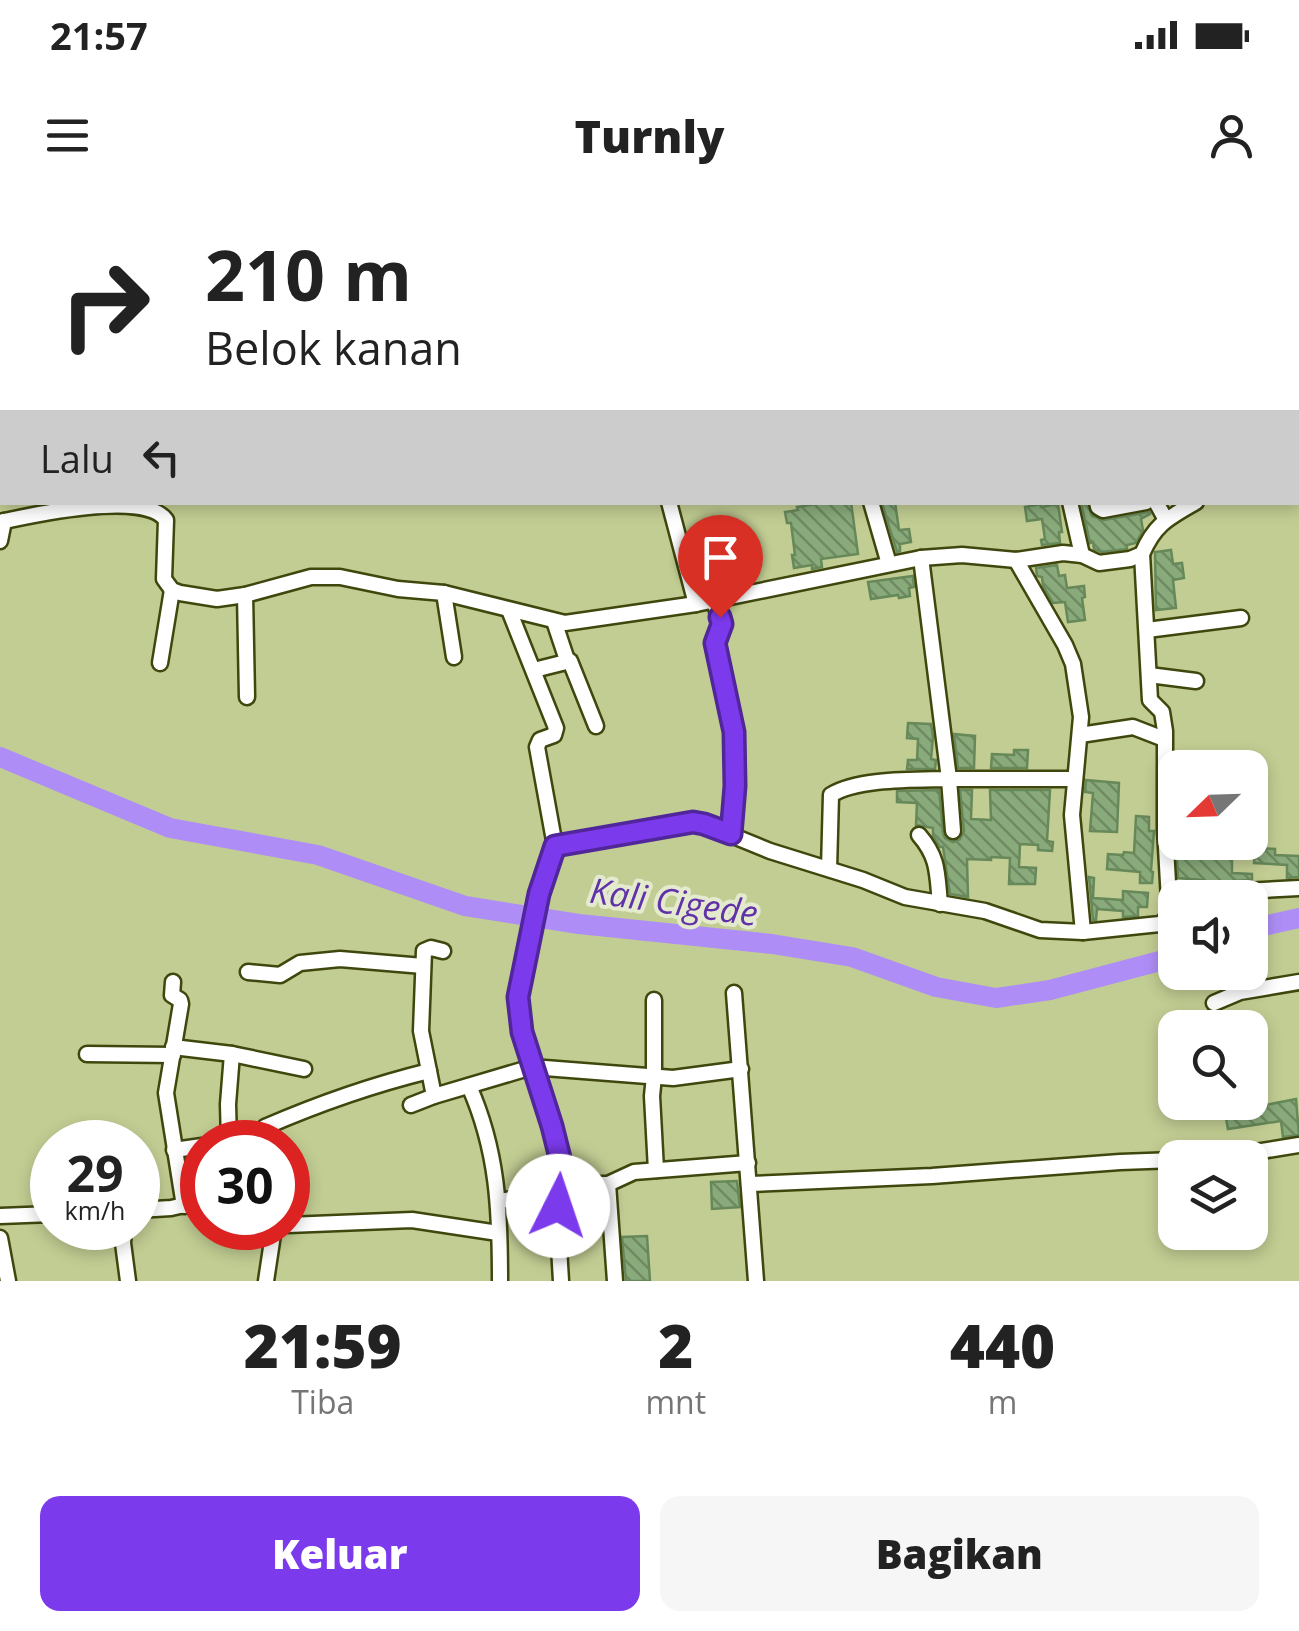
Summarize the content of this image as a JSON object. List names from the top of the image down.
{
  "water": ["Kali Cigede"],
  "north": "bottom left",
  "page": {
    "status": "21:57",
    "header": "Turnly",
    "turn": ["210 m", "Belok kanan"],
    "then": "Lalu",
    "speed": "29 km/h",
    "limit": "30",
    "eta": [
      "21:59",
      "Tiba",
      "2",
      "mnt",
      "440",
      "m"
    ],
    "buttons": ["Keluar", "Bagikan"]
  }
}
